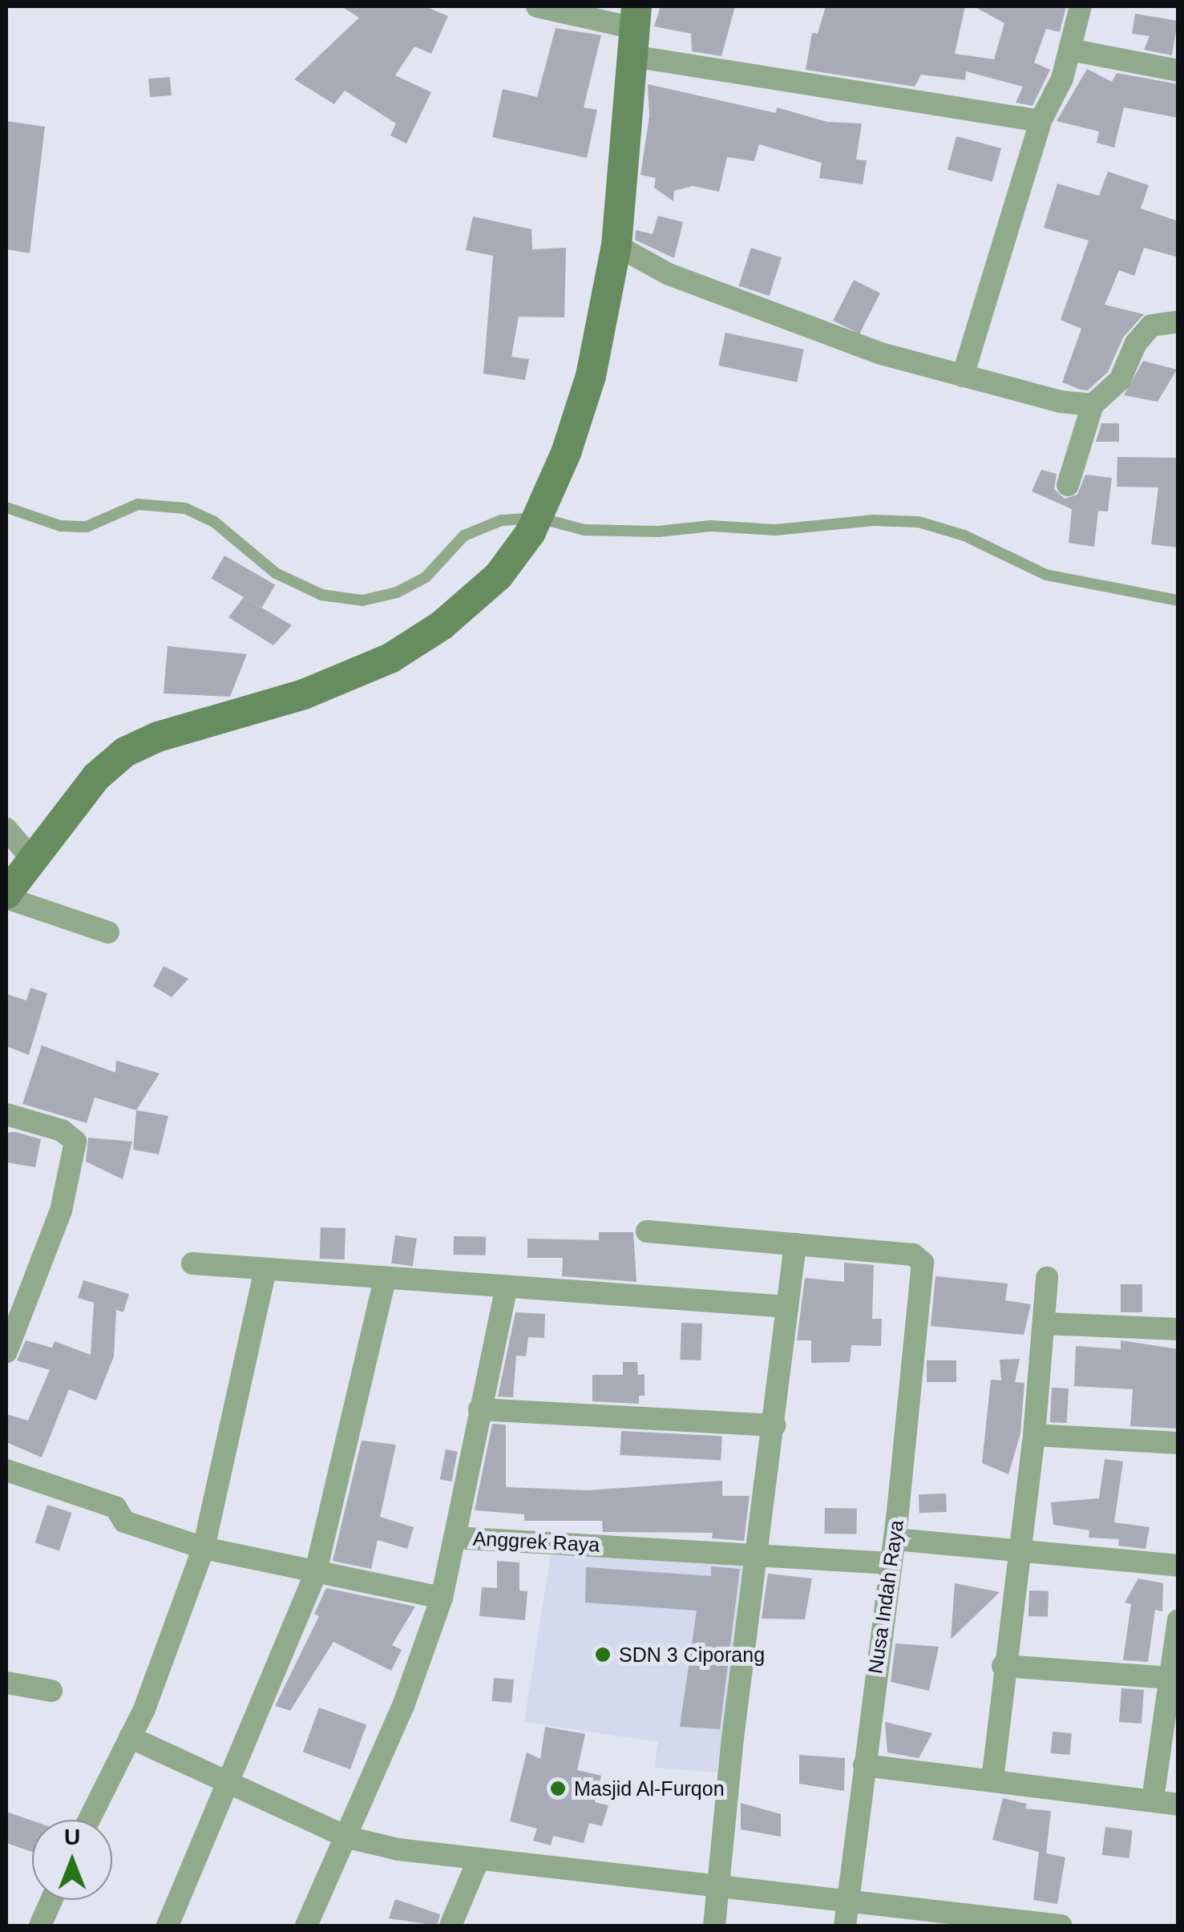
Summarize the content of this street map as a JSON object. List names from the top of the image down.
{
  "streets": {
    "street": ["Anggrek Raya", "Nusa Indah Raya"]
  },
  "crossings": [
    ["Anggrek Raya", "Nusa Indah Raya"]
  ],
  "places": ["SDN 3 Ciporang", "Masjid Al-Furqon"],
  "north": "top"
}
